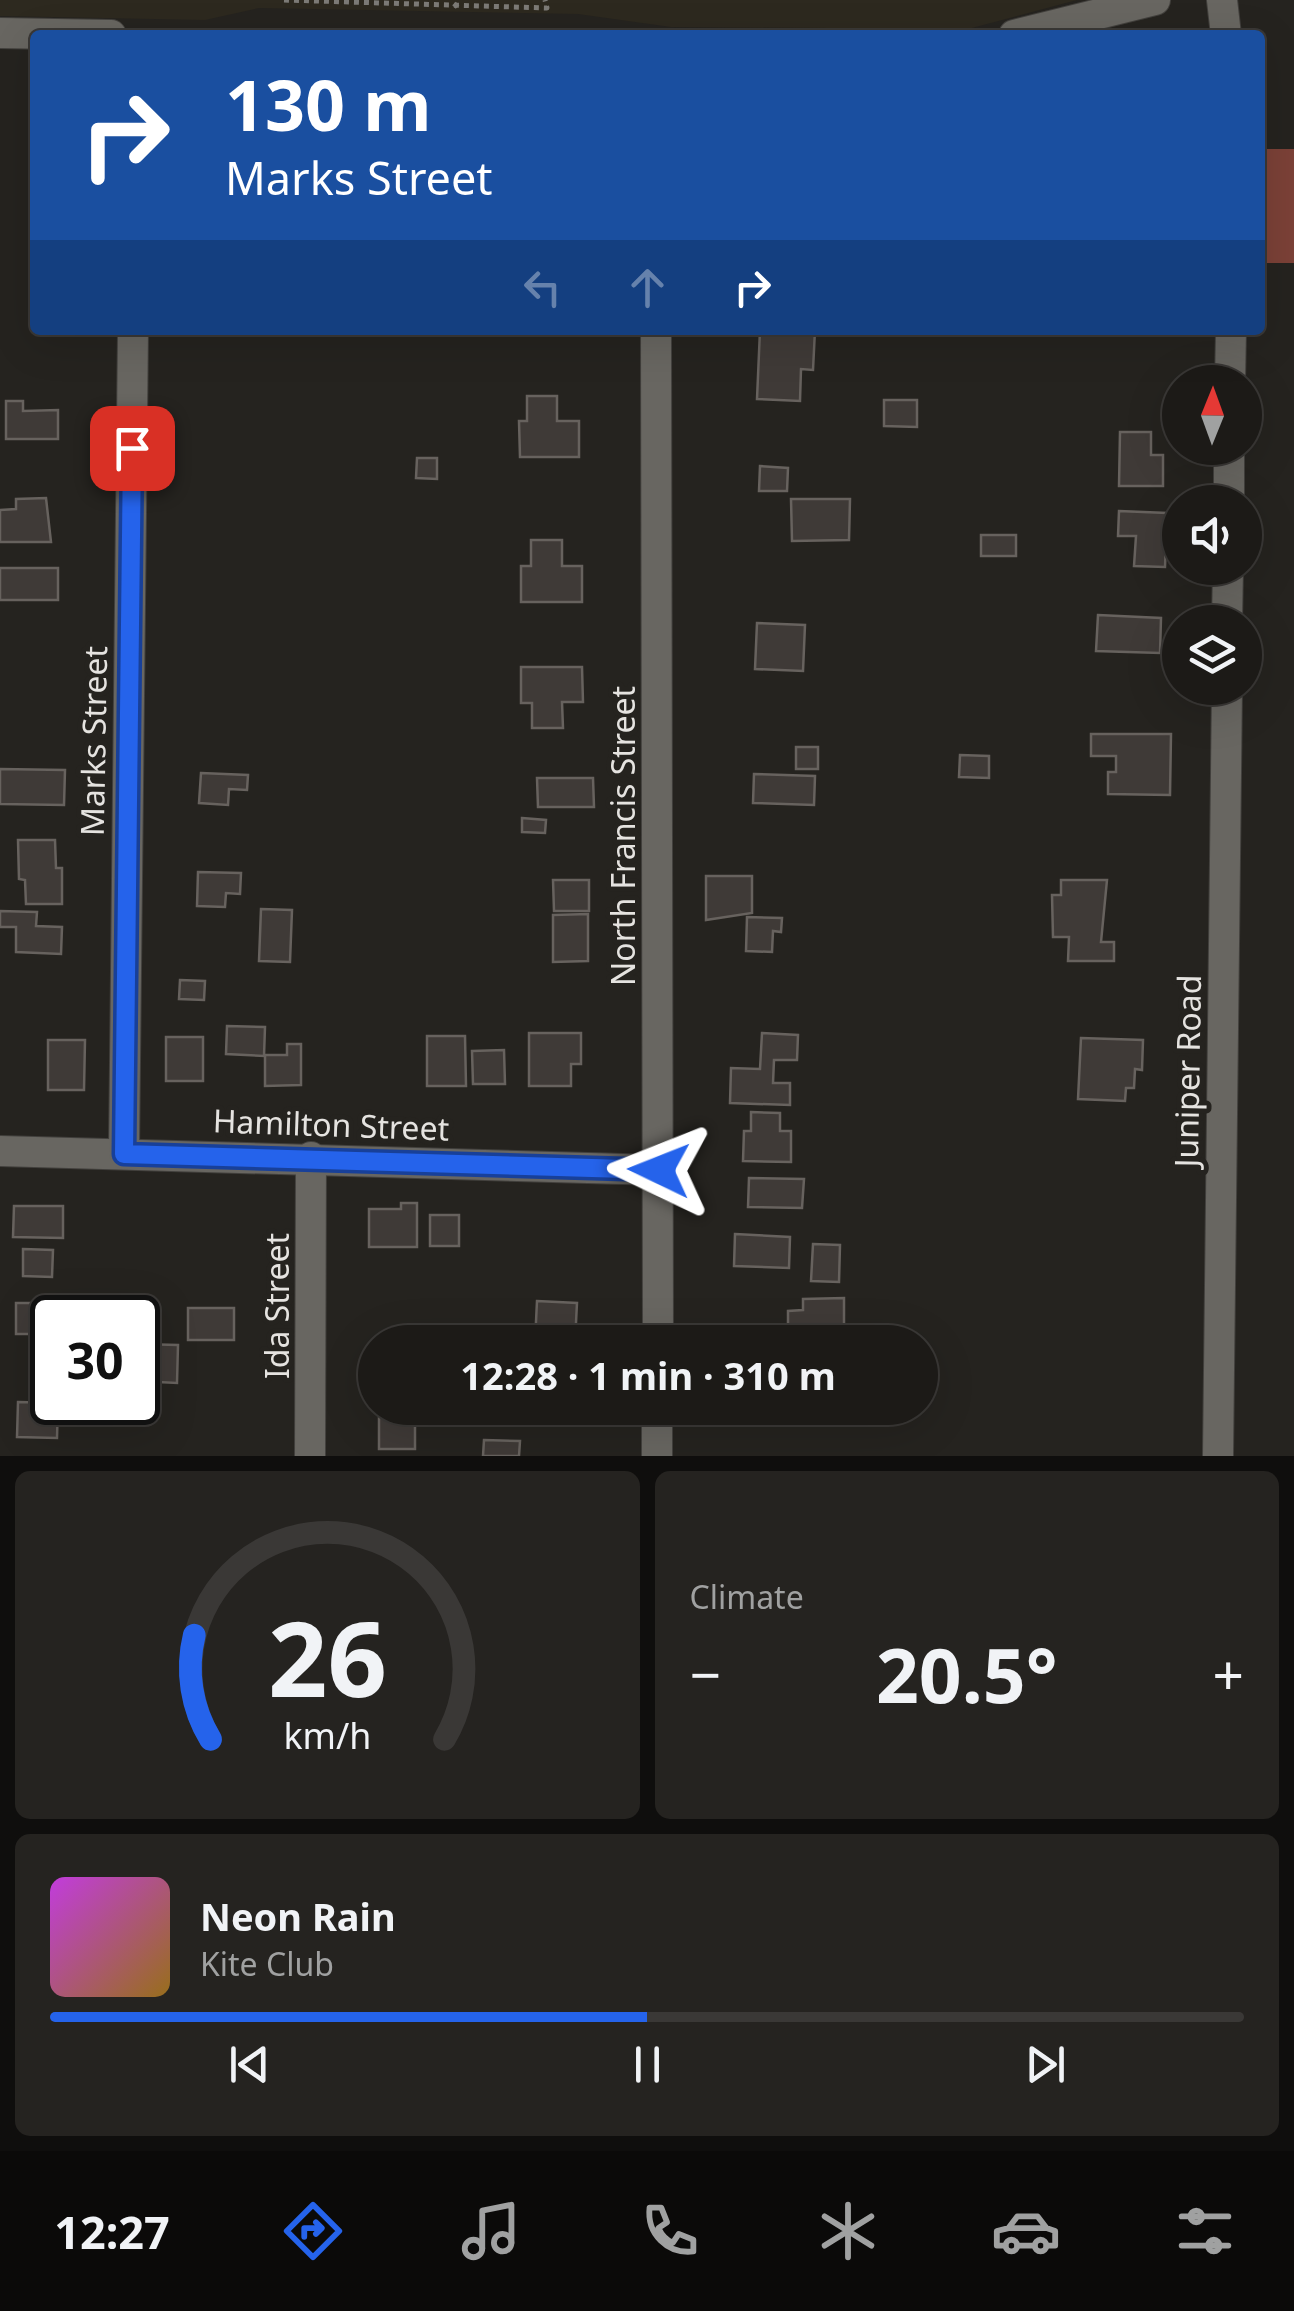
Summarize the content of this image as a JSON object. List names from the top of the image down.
{
  "streets": {
    "street": [
      "Marks Street",
      "North Francis Street",
      "Juniper Road",
      "Hamilton Street",
      "Ida Street"
    ]
  },
  "crossings": [
    ["Marks Street", "Hamilton Street"],
    ["North Francis Street", "Hamilton Street"],
    ["Hamilton Street", "Ida Street"]
  ],
  "north": "top",
  "page": {
    "turn": ["130 m", "Marks Street"],
    "limit": "30",
    "trip": "12:28 · 1 min · 310 m",
    "tile": "Climate",
    "heat": ["−", "20.5°", "+"],
    "song": ["Neon Rain", "Kite Club"],
    "tabs": "12:27",
    "gauge": ["26", "km/h"]
  }
}
